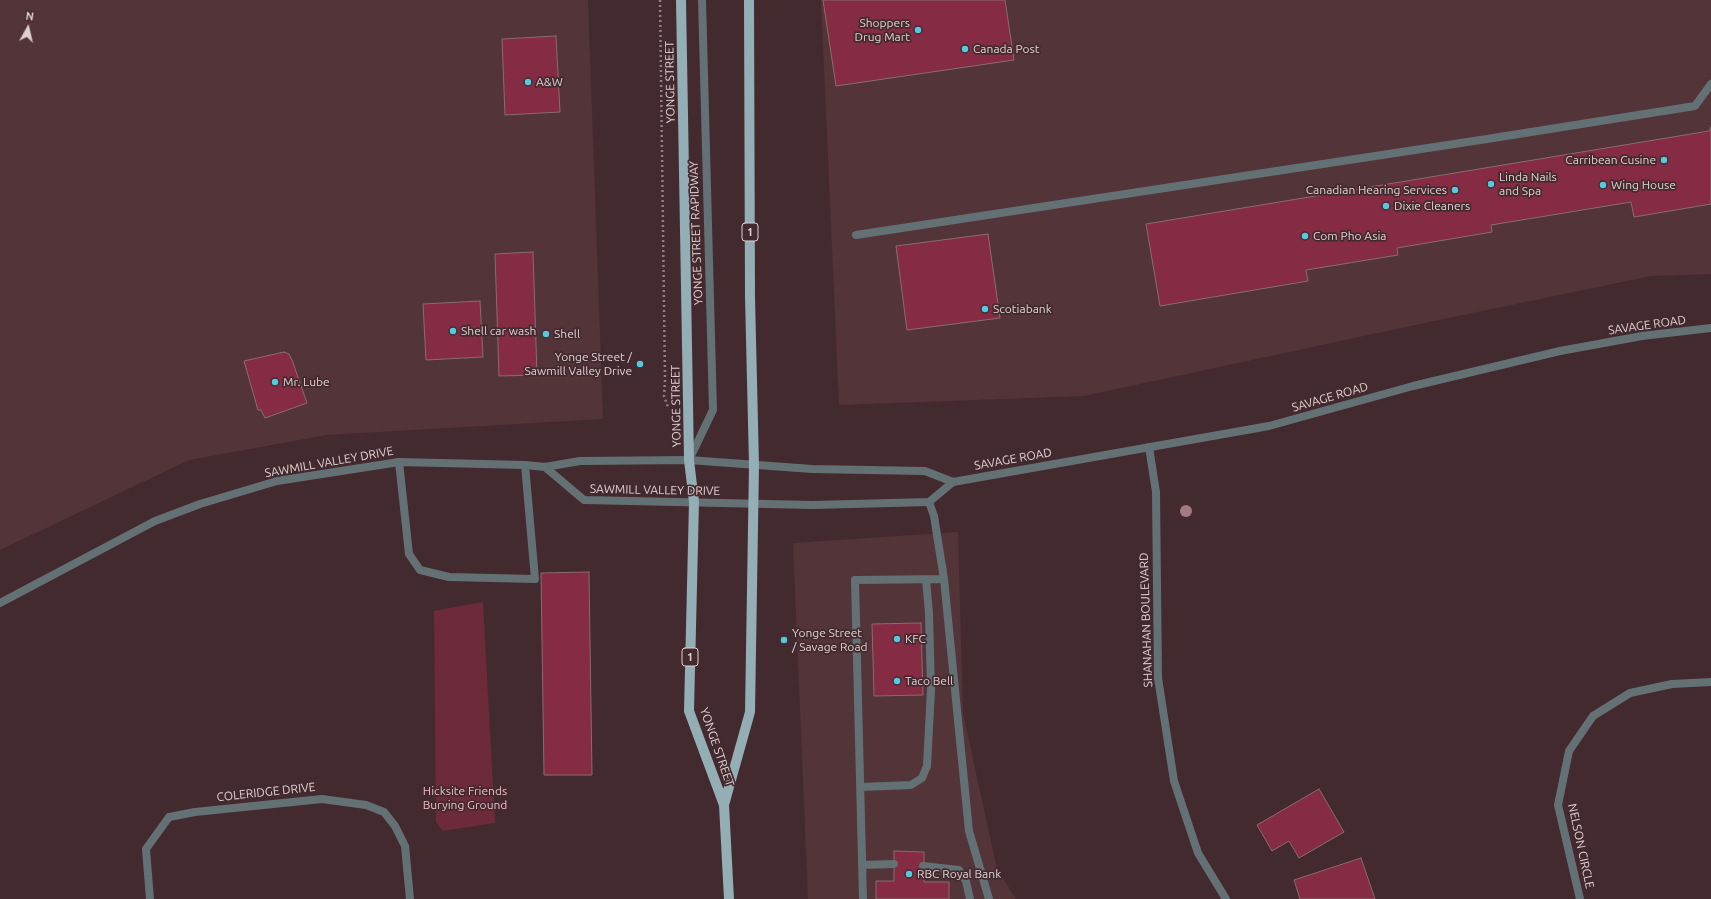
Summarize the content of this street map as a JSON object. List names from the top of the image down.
{
  "streets": {
    "main road": ["YONGE STREET", "1"],
    "street": [
      "YONGE STREET RAPIDWAY",
      "SAVAGE ROAD",
      "SAWMILL VALLEY DRIVE",
      "SHANAHAN BOULEVARD",
      "COLERIDGE DRIVE",
      "NELSON CIRCLE"
    ]
  },
  "crossings": [
    ["YONGE STREET", "YONGE STREET RAPIDWAY"],
    ["YONGE STREET", "SAWMILL VALLEY DRIVE"],
    ["YONGE STREET RAPIDWAY", "SAWMILL VALLEY DRIVE"],
    ["SAVAGE ROAD", "SHANAHAN BOULEVARD"]
  ],
  "parks": ["Hicksite Friends Burying Ground"],
  "places": [
    "Shoppers Drug Mart",
    "Canada Post",
    "A&W",
    "Carribean Cusine",
    "Linda Nails and Spa",
    "Wing House",
    "Canadian Hearing Services",
    "Dixie Cleaners",
    "Com Pho Asia",
    "Scotiabank",
    "Shell car wash",
    "Shell",
    "Yonge Street / Sawmill Valley Drive",
    "Mr. Lube",
    "KFC",
    "Yonge Street / Savage Road",
    "Taco Bell",
    "RBC Royal Bank"
  ],
  "north": "top"
}
